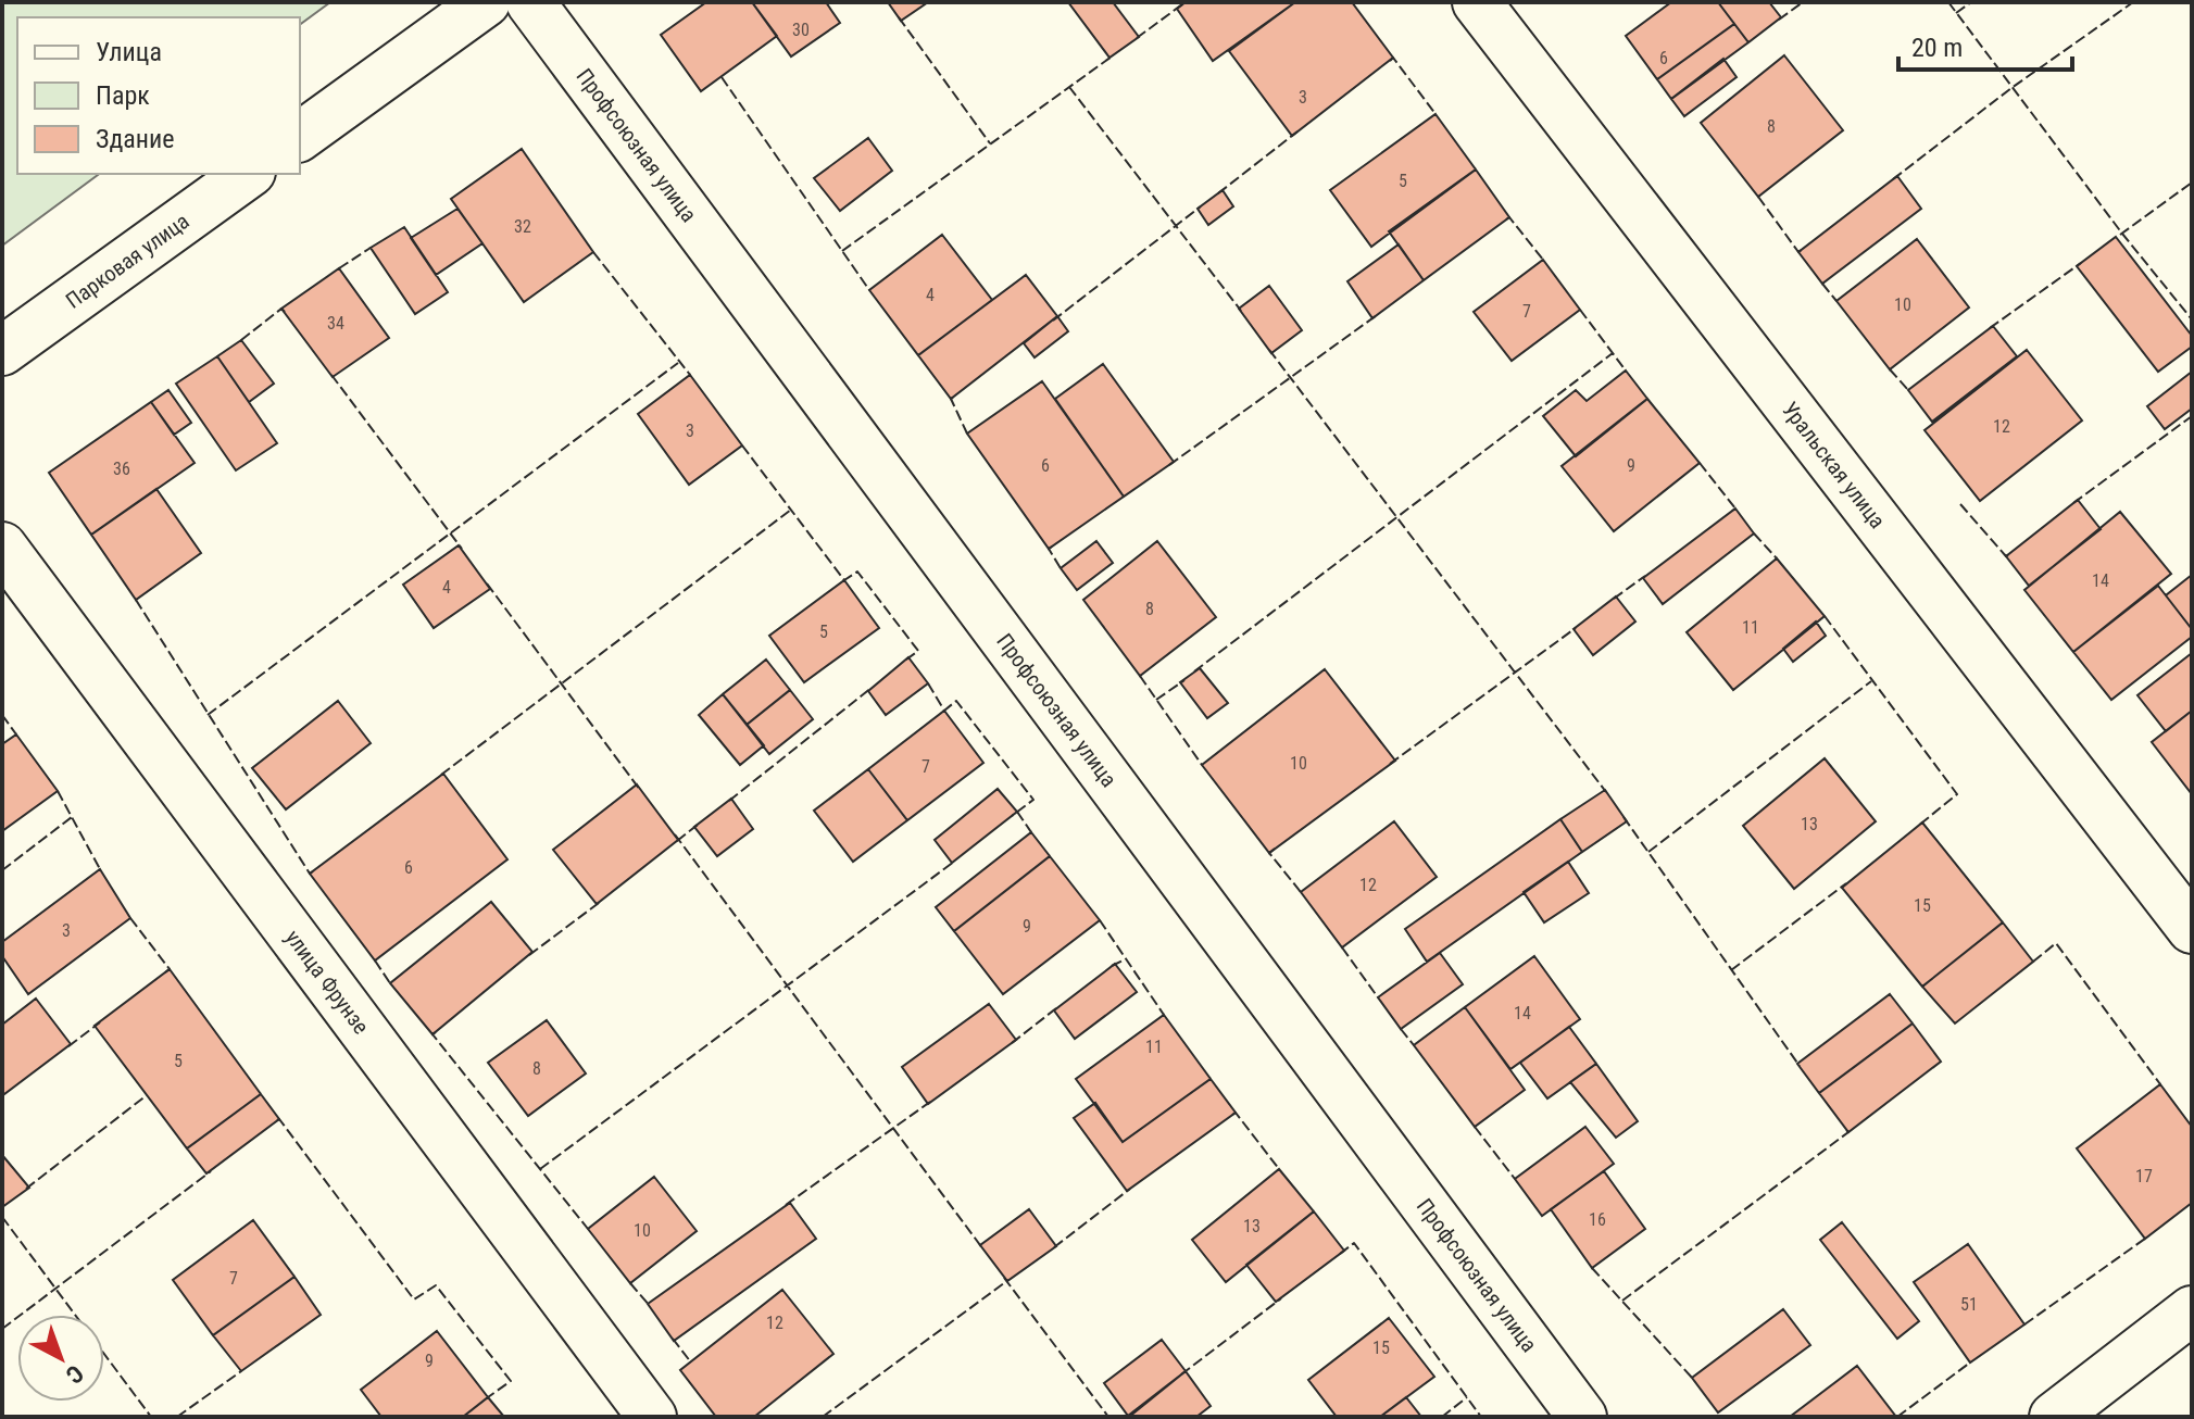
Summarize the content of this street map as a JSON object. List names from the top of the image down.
{
  "streets": {
    "street": [
      "Профсоюзная улица",
      "Парковая улица",
      "Уральская улица",
      "улица Фрунзе"
    ]
  },
  "house_numbers": [
    "30",
    "6",
    "3",
    "8",
    "5",
    "32",
    "4",
    "10",
    "7",
    "34",
    "12",
    "3",
    "6",
    "9",
    "36",
    "14",
    "4",
    "8",
    "11",
    "5",
    "10",
    "7",
    "13",
    "6",
    "12",
    "15",
    "9",
    "3",
    "14",
    "11",
    "5",
    "8",
    "17",
    "16",
    "13",
    "10",
    "7",
    "51",
    "12",
    "15",
    "9"
  ],
  "legend": ["Улица", "Парк", "Здание"],
  "scale_bar": "20 m",
  "north": "bottom right"
}
